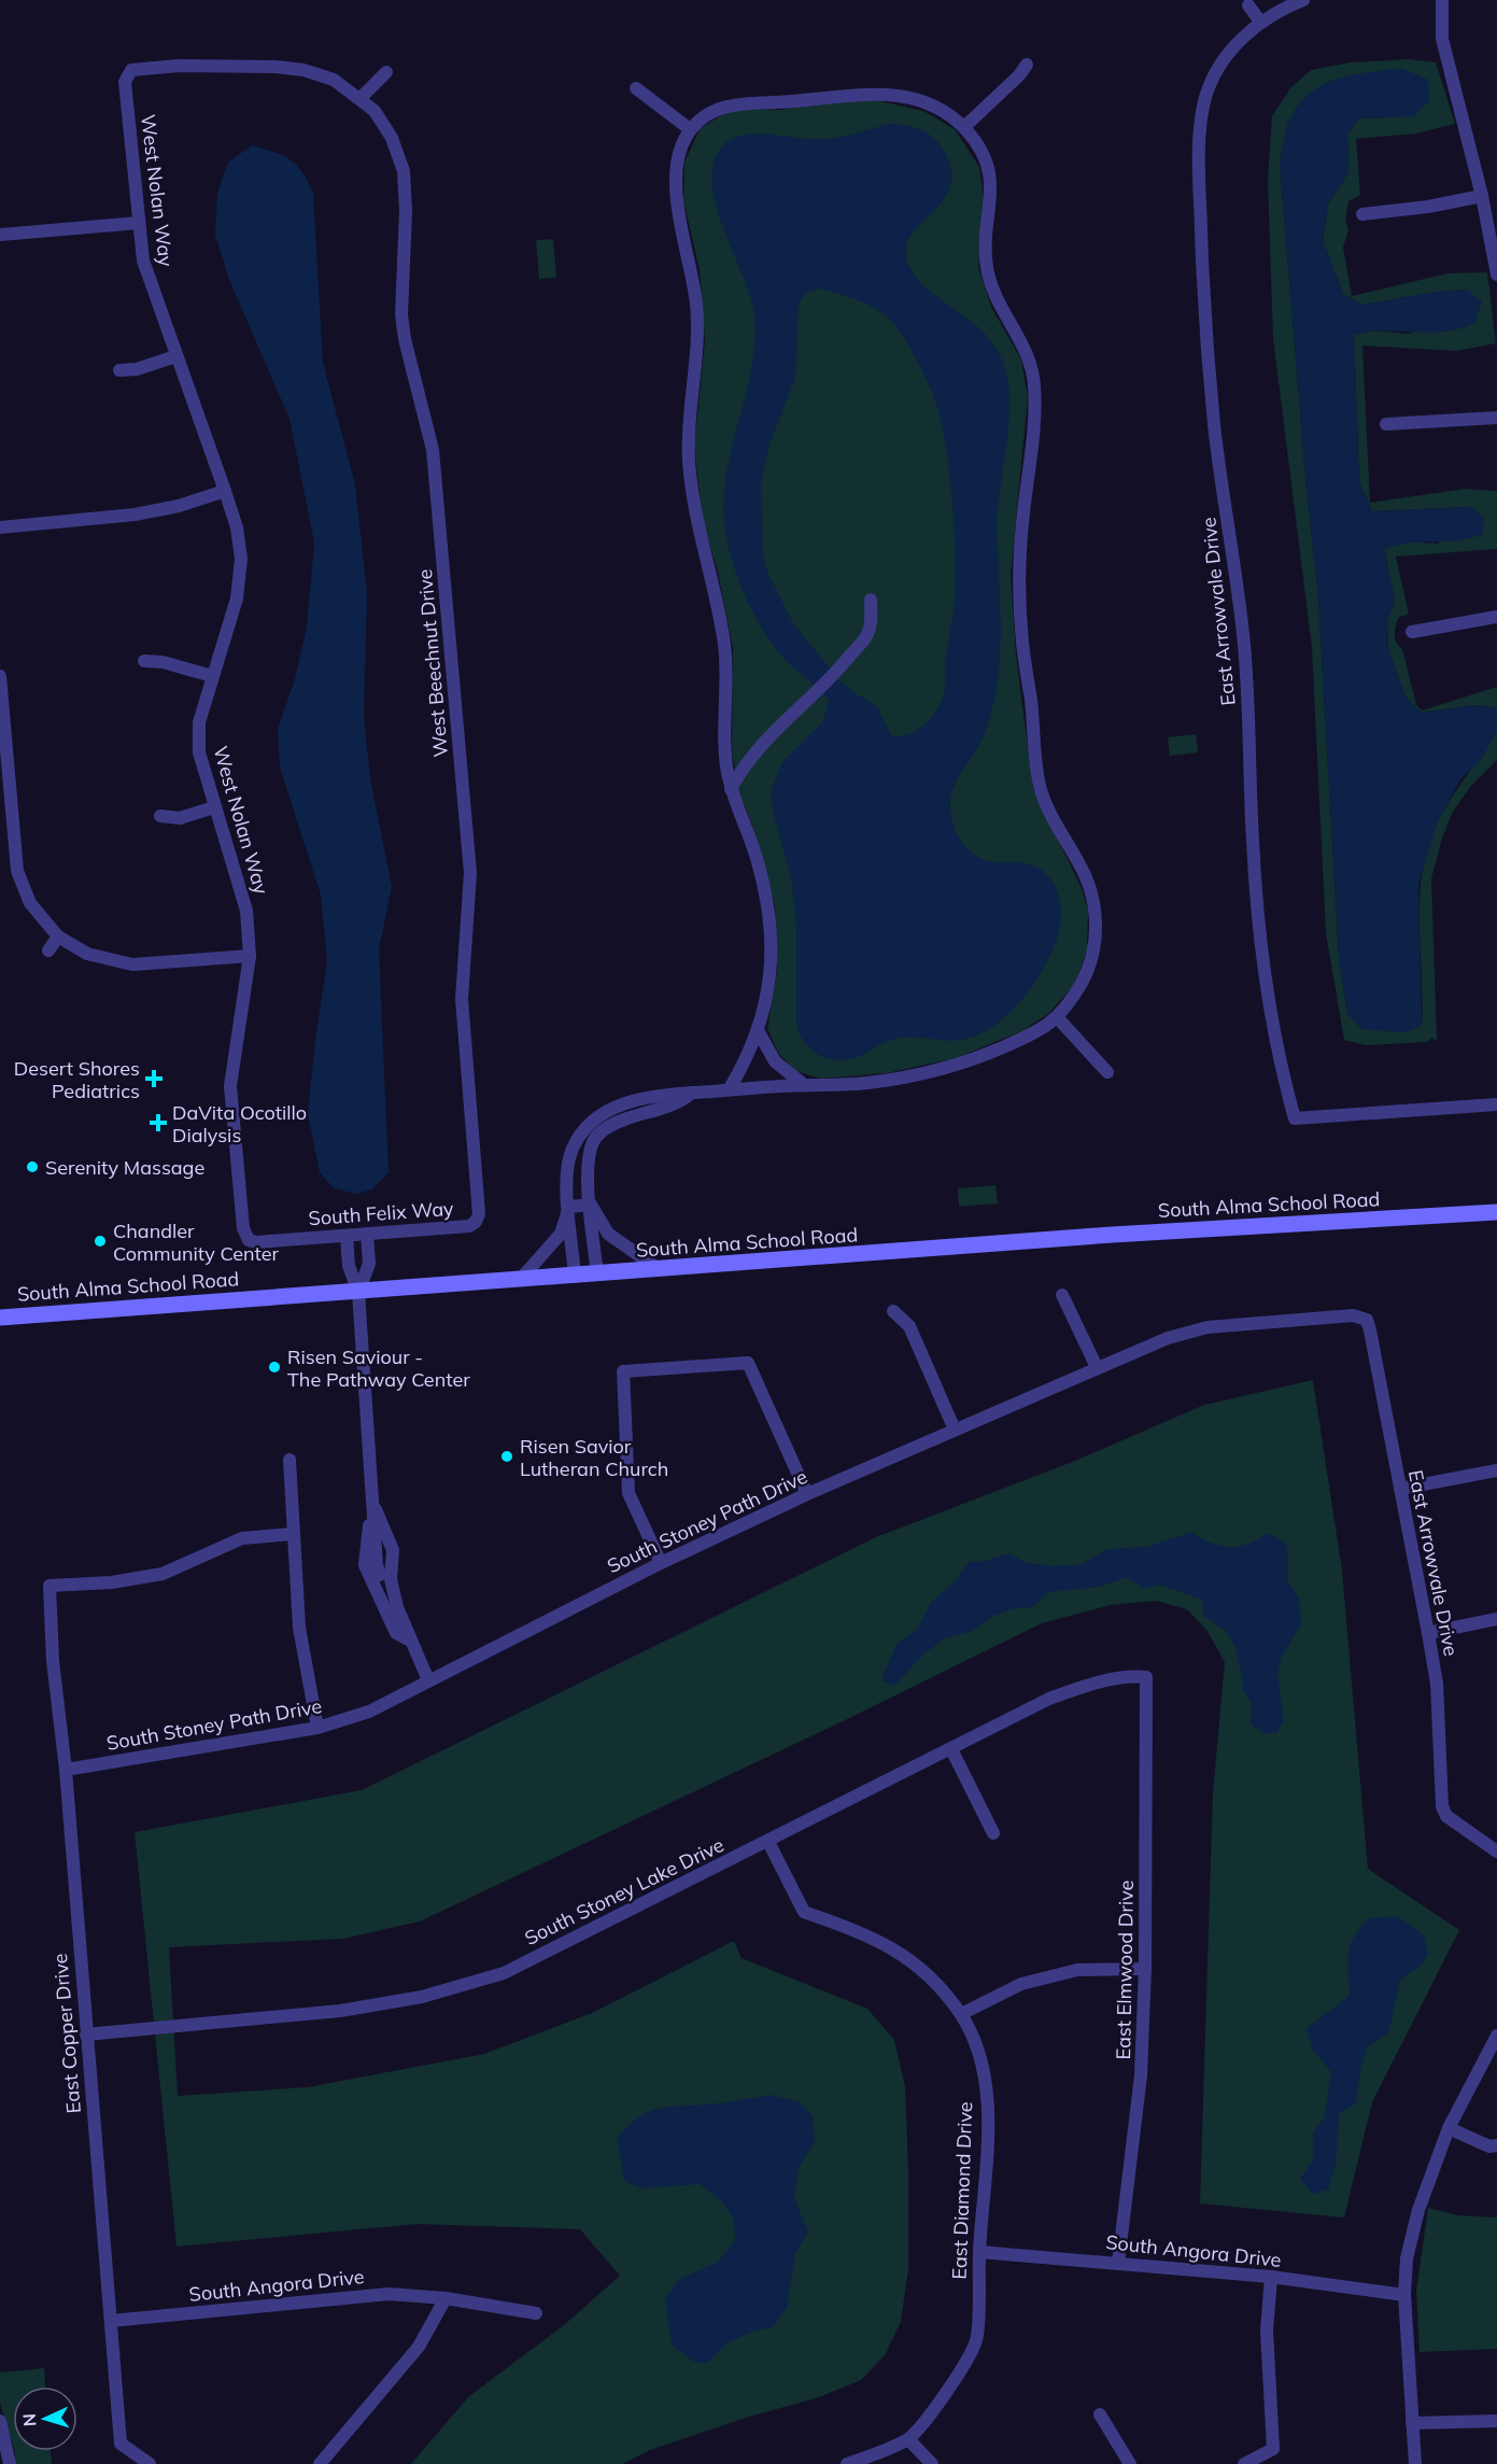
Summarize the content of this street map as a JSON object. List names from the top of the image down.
{
  "streets": {
    "main road": ["South Alma School Road"],
    "street": [
      "West Nolan Way",
      "East Arrowvale Drive",
      "West Beechnut Drive",
      "South Felix Way",
      "South Stoney Path Drive",
      "South Stoney Lake Drive",
      "East Elmwood Drive",
      "East Copper Drive",
      "East Diamond Drive",
      "South Angora Drive"
    ]
  },
  "crossings": [
    ["West Nolan Way", "West Beechnut Drive"],
    ["West Nolan Way", "South Felix Way"],
    ["East Arrowvale Drive", "South Stoney Path Drive"],
    ["West Beechnut Drive", "South Felix Way"],
    ["South Stoney Path Drive", "East Copper Drive"],
    ["South Stoney Lake Drive", "East Elmwood Drive"],
    ["South Stoney Lake Drive", "East Copper Drive"],
    ["South Stoney Lake Drive", "East Diamond Drive"],
    ["East Elmwood Drive", "South Angora Drive"],
    ["East Copper Drive", "South Angora Drive"],
    ["East Diamond Drive", "South Angora Drive"]
  ],
  "places": {
    "health": ["Desert Shores Pediatrics", "DaVita Ocotillo Dialysis"],
    "other": [
      "Serenity Massage",
      "Chandler Community Center",
      "Risen Saviour - The Pathway Center",
      "Risen Savior Lutheran Church"
    ]
  },
  "north": "left"
}
